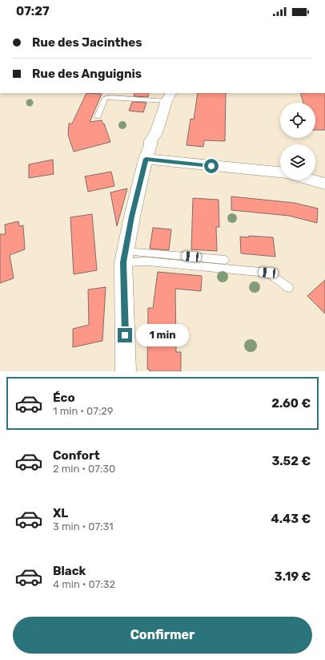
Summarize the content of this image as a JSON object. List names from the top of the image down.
{
  "page": {
    "status": "07:27",
    "banner": ["Rue des Jacinthes", "Rue des Anguignis"],
    "bubble": "1 min",
    "list": [
      {
        "name": "Éco",
        "note": "1 min · 07:29",
        "value": "2.60 €"
      },
      {
        "name": "Confort",
        "note": "2 min · 07:30",
        "value": "3.52 €"
      },
      {
        "name": "XL",
        "note": "3 min · 07:31",
        "value": "4.43 €"
      },
      {
        "name": "Black",
        "note": "4 min · 07:32",
        "value": "3.19 €"
      }
    ],
    "buttons": "Confirmer"
  }
}
